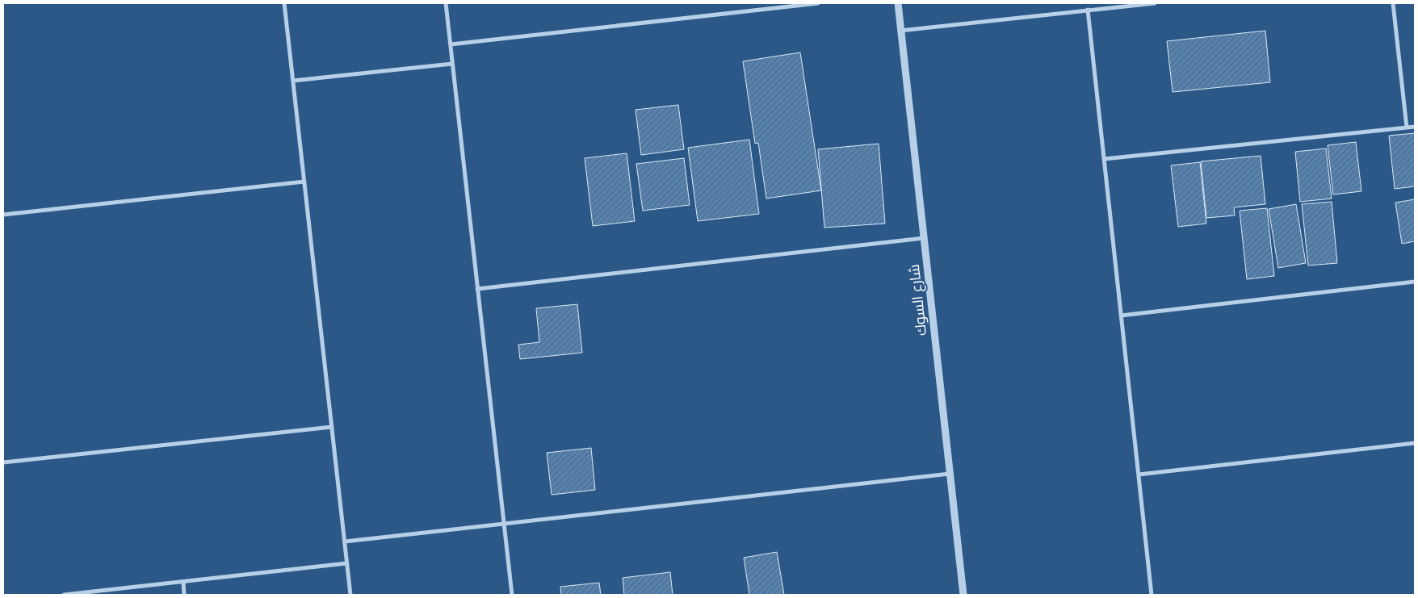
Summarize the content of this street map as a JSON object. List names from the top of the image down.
{
  "streets": {
    "street": ["شارع السوك"]
  }
}
